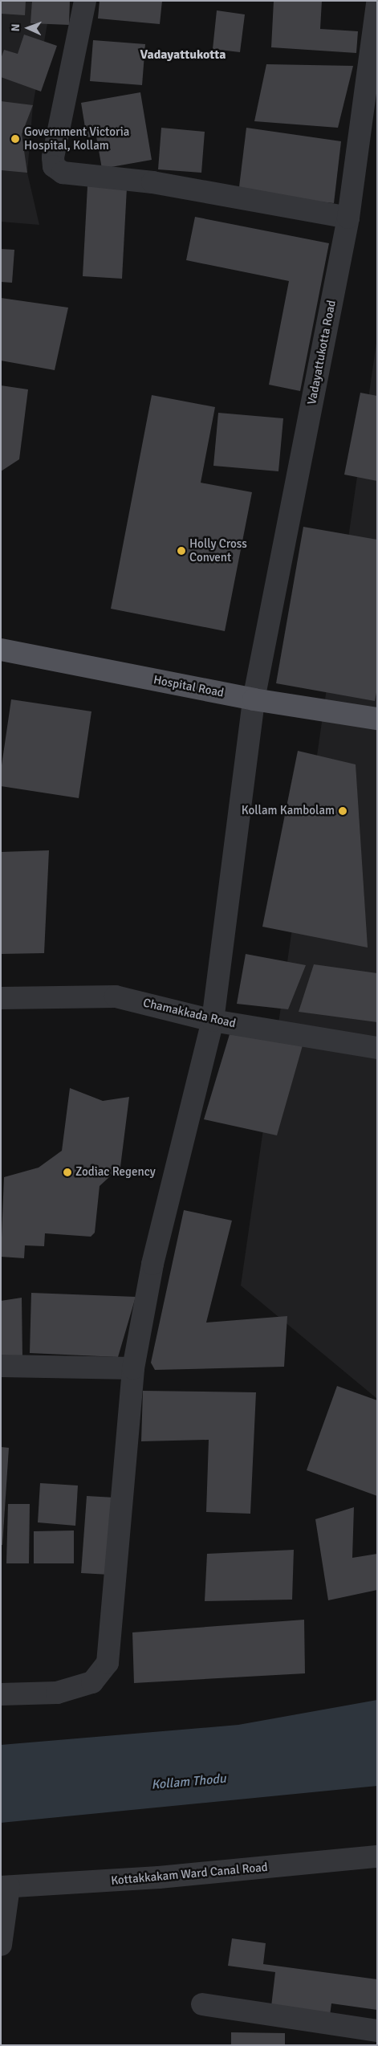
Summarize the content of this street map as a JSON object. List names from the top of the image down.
{
  "streets": {
    "main road": ["Hospital Road"],
    "street": ["Vadayattukotta Road", "Chamakkada Road", "Kottakkakam Ward Canal Road"]
  },
  "crossings": [
    ["Vadayattukotta Road", "Hospital Road"],
    ["Vadayattukotta Road", "Chamakkada Road"]
  ],
  "districts": ["Vadayattukotta"],
  "water": ["Kollam Thodu"],
  "places": [
    "Government Victoria Hospital, Kollam",
    "Holly Cross Convent",
    "Kollam Kambolam",
    "Zodiac Regency"
  ],
  "north": "left"
}
